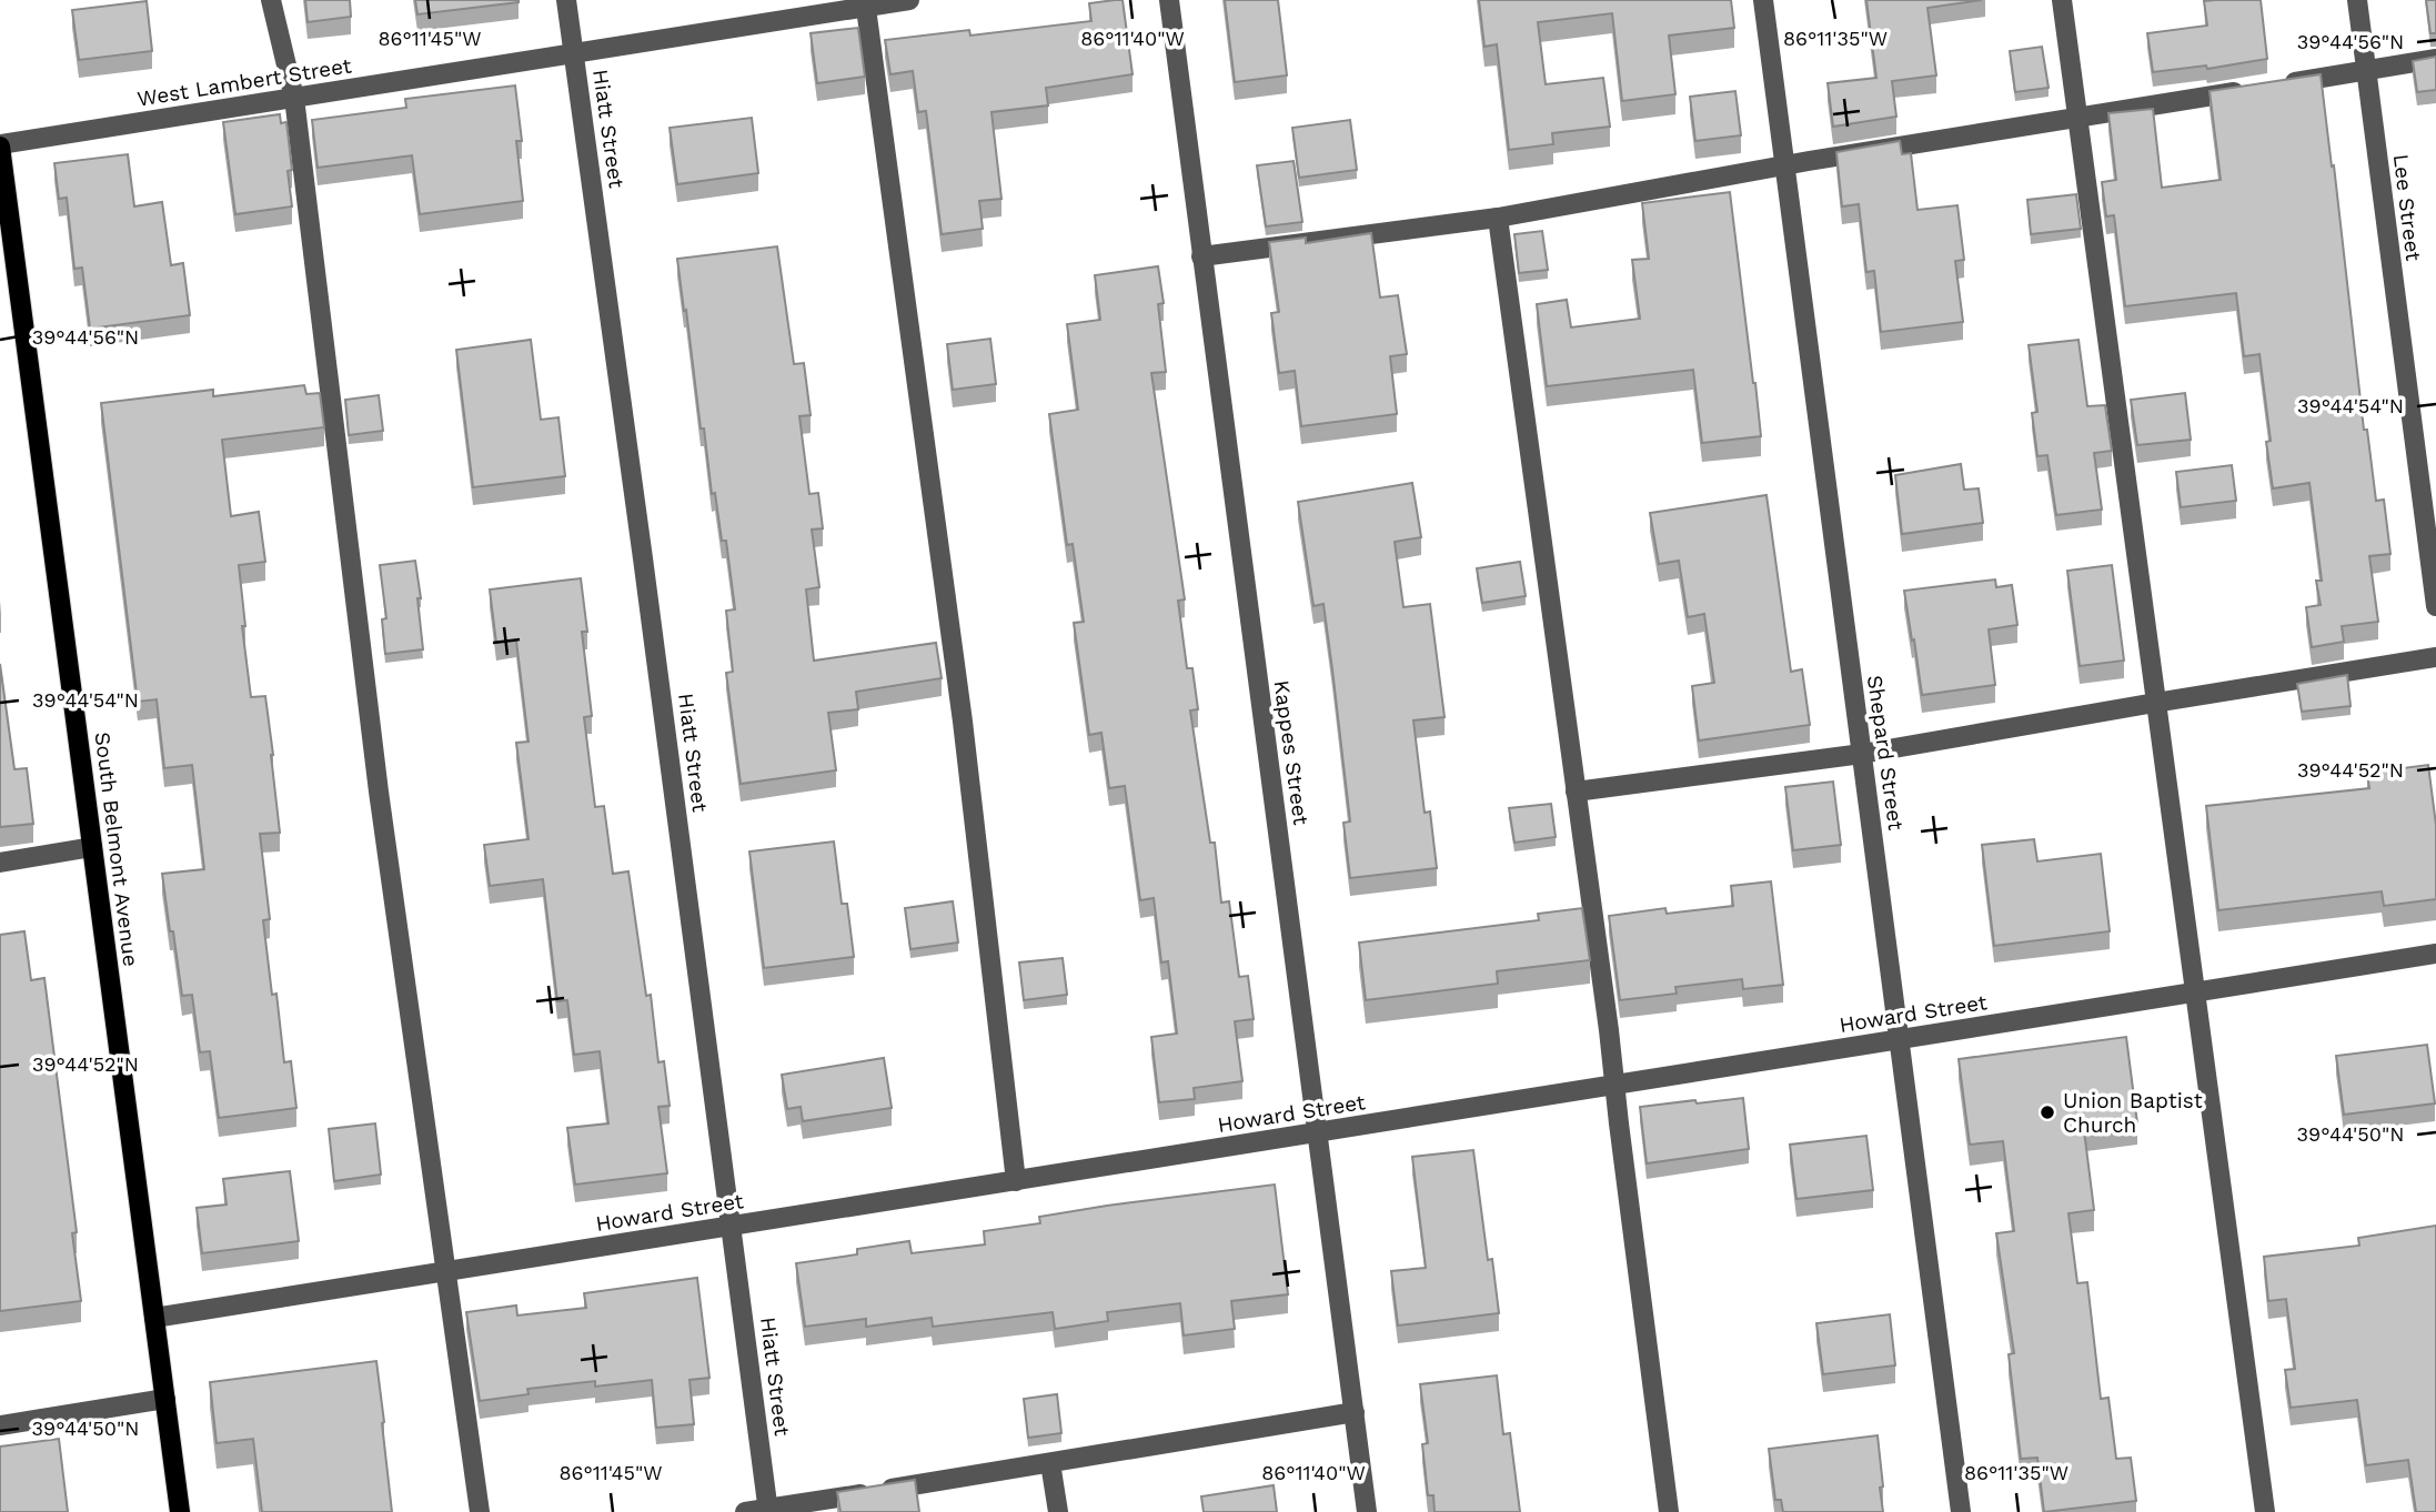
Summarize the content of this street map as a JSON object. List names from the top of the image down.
{
  "streets": {
    "main road": ["South Belmont Avenue"],
    "street": [
      "West Lambert Street",
      "Hiatt Street",
      "Lee Street",
      "Kappes Street",
      "Shepard Street",
      "Howard Street"
    ]
  },
  "crossings": [
    ["West Lambert Street", "Hiatt Street"],
    ["West Lambert Street", "South Belmont Avenue"],
    ["Hiatt Street", "Howard Street"],
    ["Kappes Street", "Howard Street"],
    ["Shepard Street", "Howard Street"],
    ["South Belmont Avenue", "Howard Street"]
  ],
  "places": ["Union Baptist Church"],
  "coordinates": [
    "86°11'45\"W",
    "86°11'40\"W",
    "86°11'35\"W",
    "39°44'56\"N",
    "39°44'54\"N",
    "39°44'52\"N",
    "39°44'50\"N"
  ]
}
